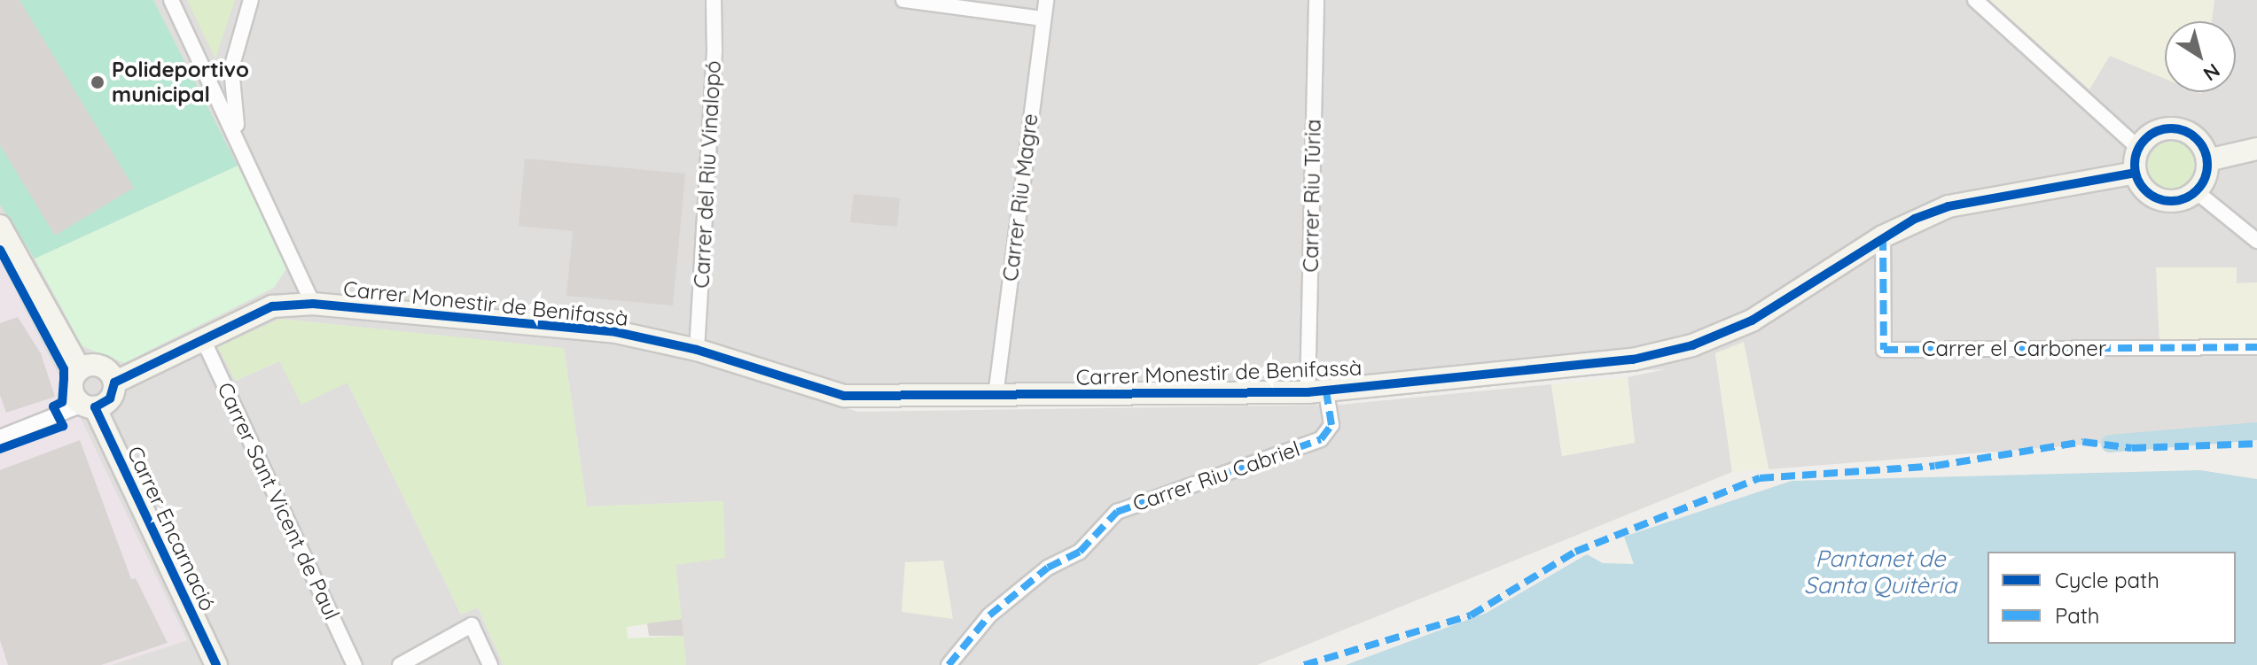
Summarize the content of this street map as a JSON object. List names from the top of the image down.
{
  "streets": {
    "street": [
      "Carrer del Riu Vinalopó",
      "Carrer Riu Túria",
      "Carrer Riu Magre",
      "Carrer Monestir de Benifassà",
      "Carrer el Carboner",
      "Carrer Riu Cabriel",
      "Carrer Sant Vicent de Paul",
      "Carrer Encarnació"
    ]
  },
  "crossings": [
    ["Carrer del Riu Vinalopó", "Carrer Monestir de Benifassà"],
    ["Carrer Riu Túria", "Carrer Monestir de Benifassà"],
    ["Carrer Riu Túria", "Carrer Riu Cabriel"],
    ["Carrer Riu Magre", "Carrer Monestir de Benifassà"],
    ["Carrer Monestir de Benifassà", "Carrer el Carboner"],
    ["Carrer Monestir de Benifassà", "Carrer Riu Cabriel"],
    ["Carrer Monestir de Benifassà", "Carrer Sant Vicent de Paul"],
    ["Carrer Monestir de Benifassà", "Carrer Encarnació"]
  ],
  "water": ["Pantanet de Santa Quitèria"],
  "places": ["Polideportivo municipal"],
  "legend": ["Cycle path", "Path"],
  "north": "bottom right"
}
